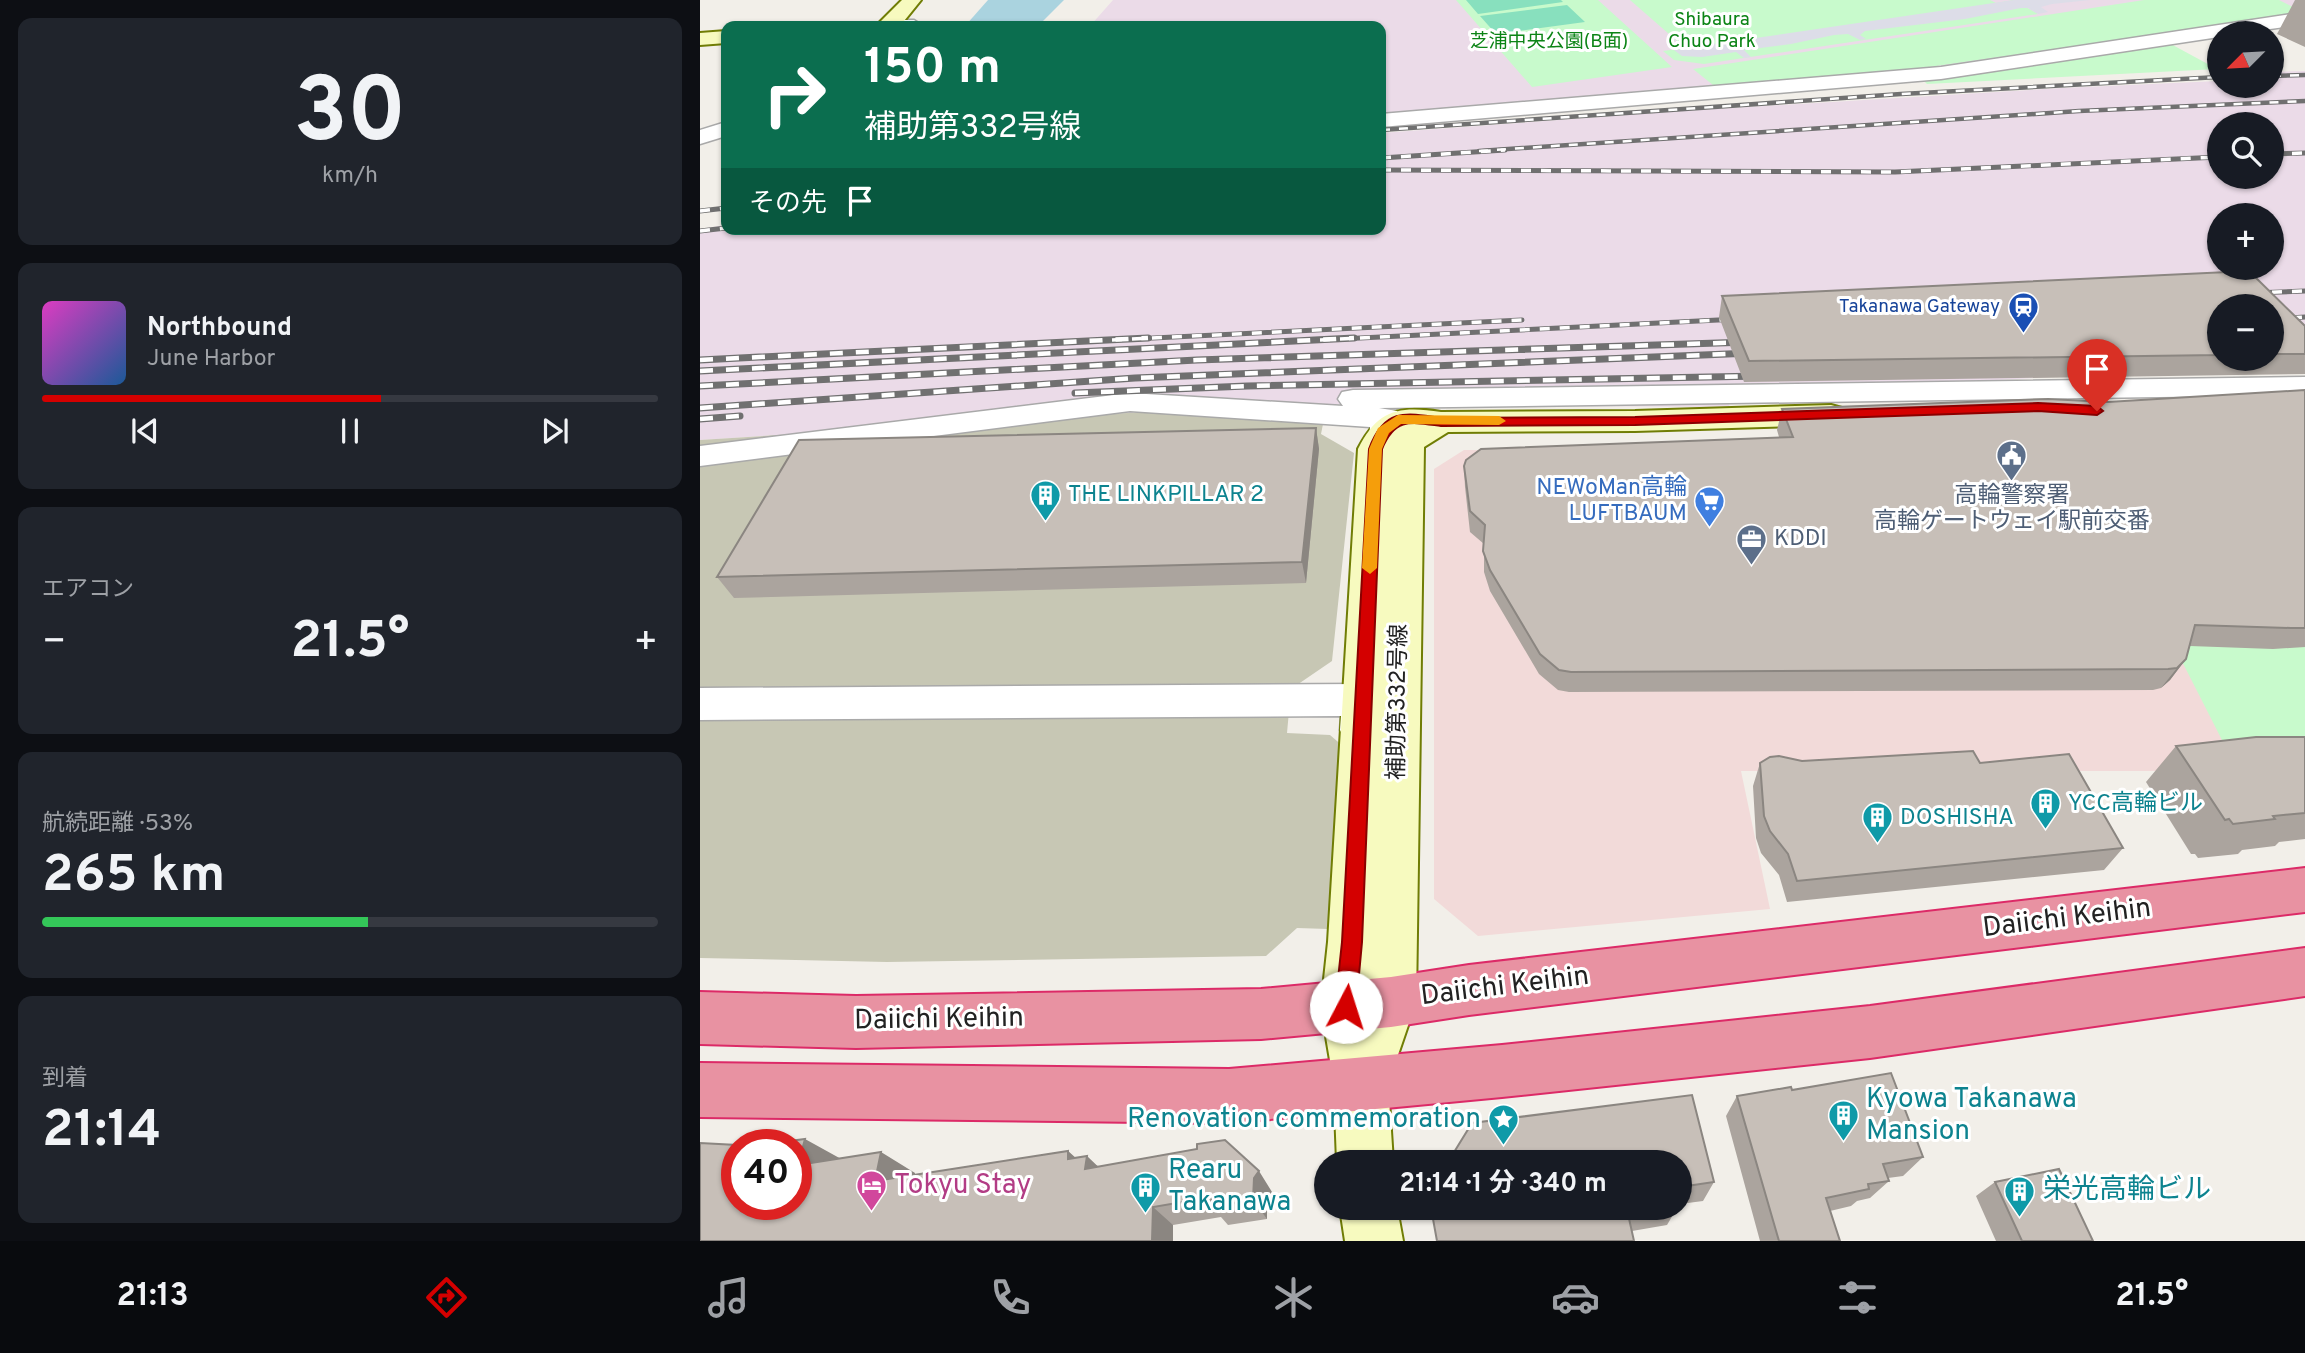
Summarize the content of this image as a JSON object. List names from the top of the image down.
{
  "streets": {
    "highway": ["Daiichi Keihin"],
    "street": ["補助第332号線"]
  },
  "crossings": [
    ["補助第332号線", "Daiichi Keihin"]
  ],
  "parks": ["Shibaura Chuo Park", "芝浦中央公園(B面)"],
  "places": {
    "station": ["Takanawa Gateway"],
    "public building": ["高輪警察署 高輪ゲートウェイ駅前交番"],
    "building": [
      "THE LINKPILLAR 2",
      "YCC高輪ビル",
      "DOSHISHA",
      "Kyowa Takanawa Mansion",
      "Rearu Takanawa",
      "栄光高輪ビル"
    ],
    "supermarket": ["NEWoMan高輪 LUFTBAUM"],
    "office": ["KDDI"],
    "place": ["Renovation commemoration"],
    "hotel": ["Tokyu Stay"]
  },
  "north": "bottom left",
  "page": {
    "tile": [
      ["30", "km/h"],
      "エアコン",
      ["航続距離 · 53%", "265 km"],
      ["到着", "21:14"]
    ],
    "map_buttons": ["+", "−"],
    "turn": ["150 m", "補助第332号線"],
    "then": "その先",
    "song": ["Northbound", "June Harbor"],
    "heat": ["−", "21.5°", "+"],
    "limit": "40",
    "trip": "21:14 · 1 分 · 340 m",
    "tabs": ["21:13", "21.5°"]
  }
}
